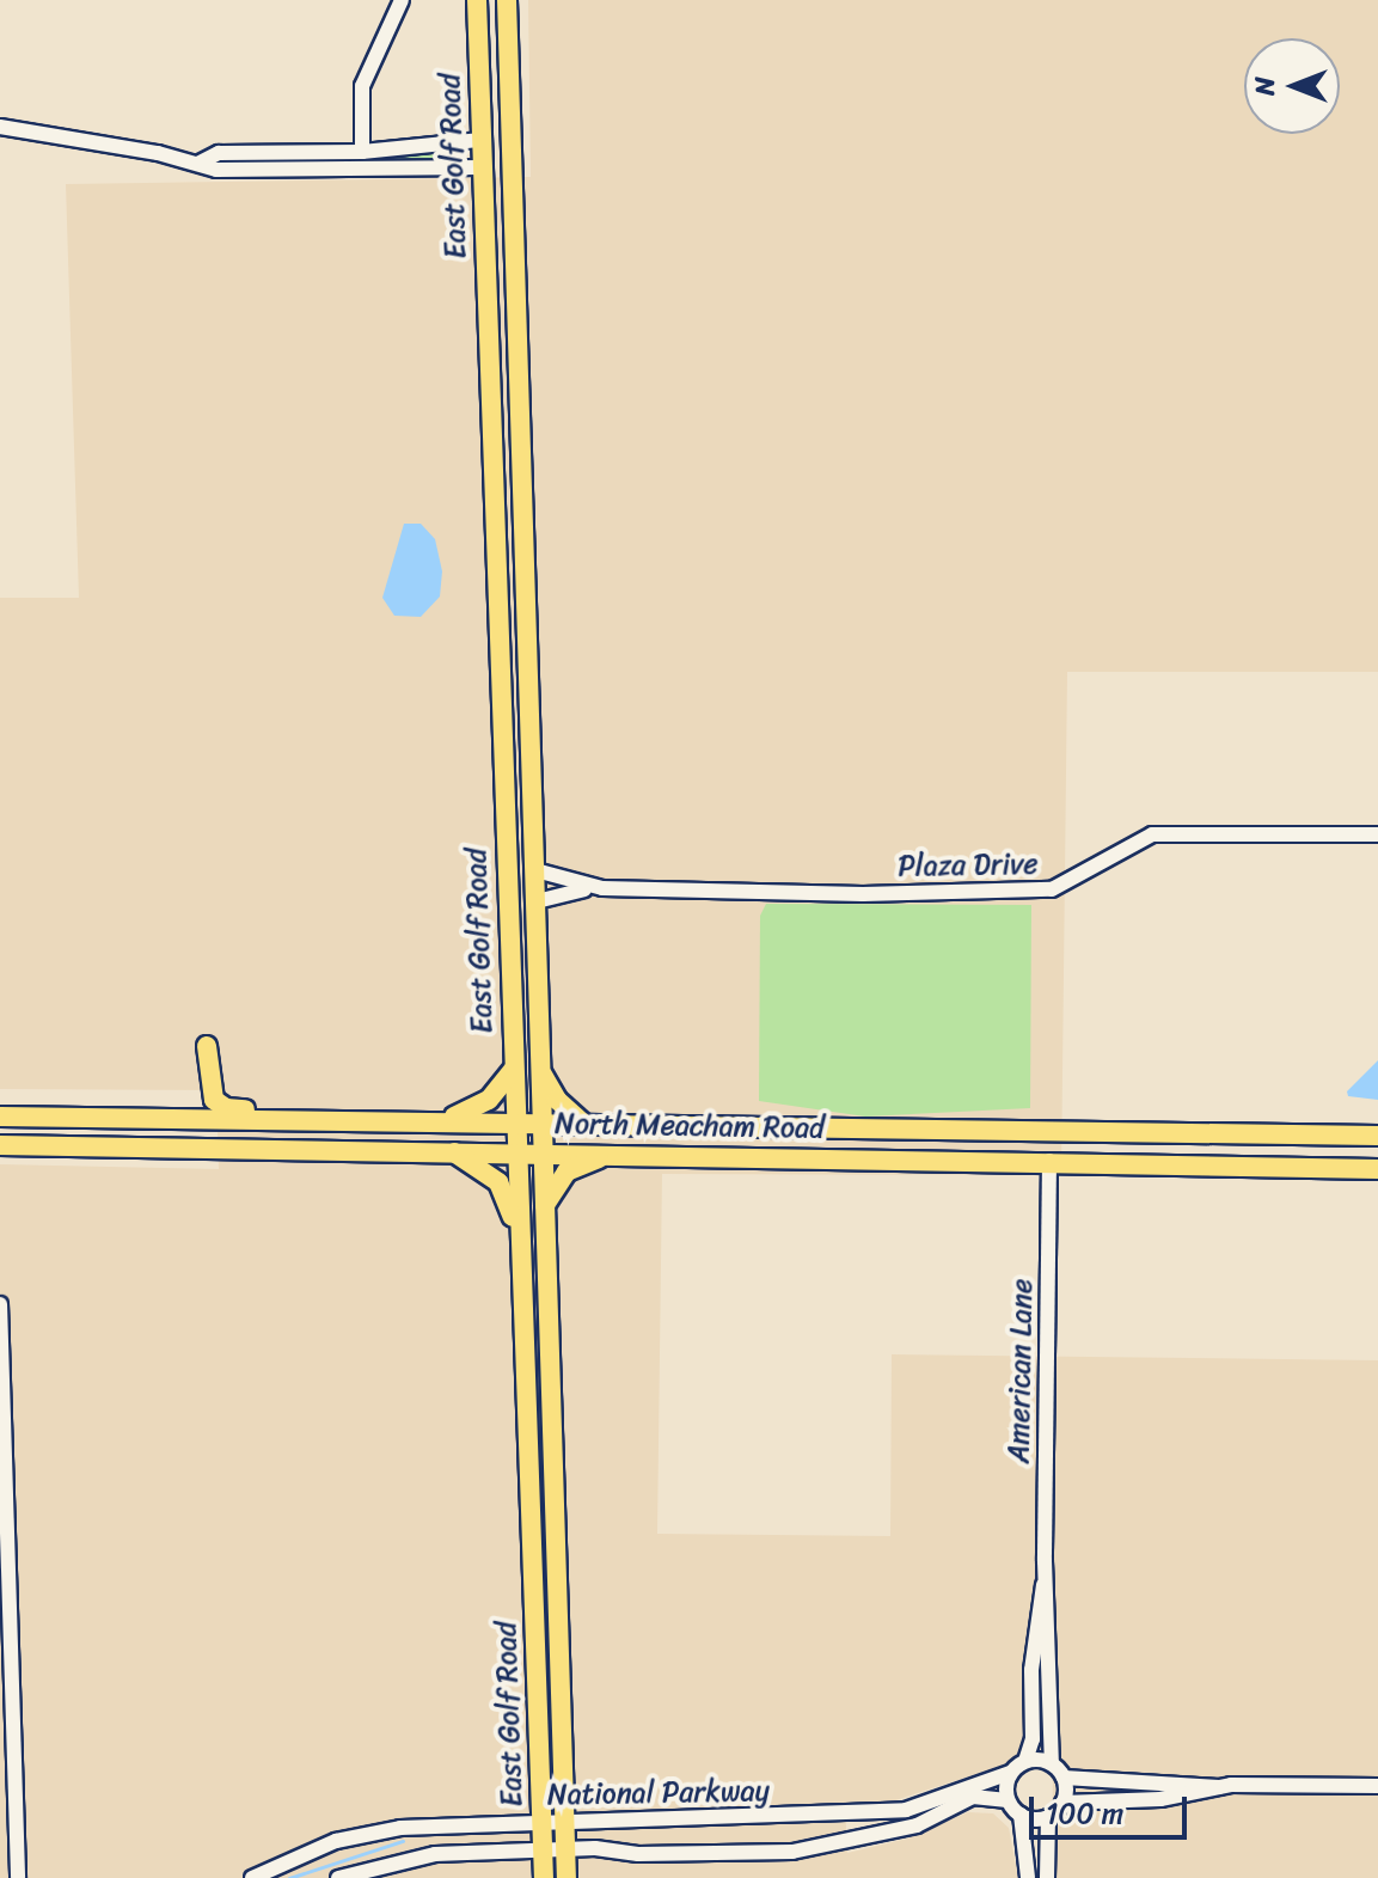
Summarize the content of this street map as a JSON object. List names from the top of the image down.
{
  "streets": {
    "main road": ["East Golf Road", "North Meacham Road"],
    "street": ["Plaza Drive", "American Lane", "National Parkway"]
  },
  "crossings": [
    ["East Golf Road", "Plaza Drive"],
    ["East Golf Road", "North Meacham Road"],
    ["East Golf Road", "National Parkway"],
    ["North Meacham Road", "American Lane"],
    ["American Lane", "National Parkway"]
  ],
  "scale_bar": "100 m",
  "north": "left"
}
